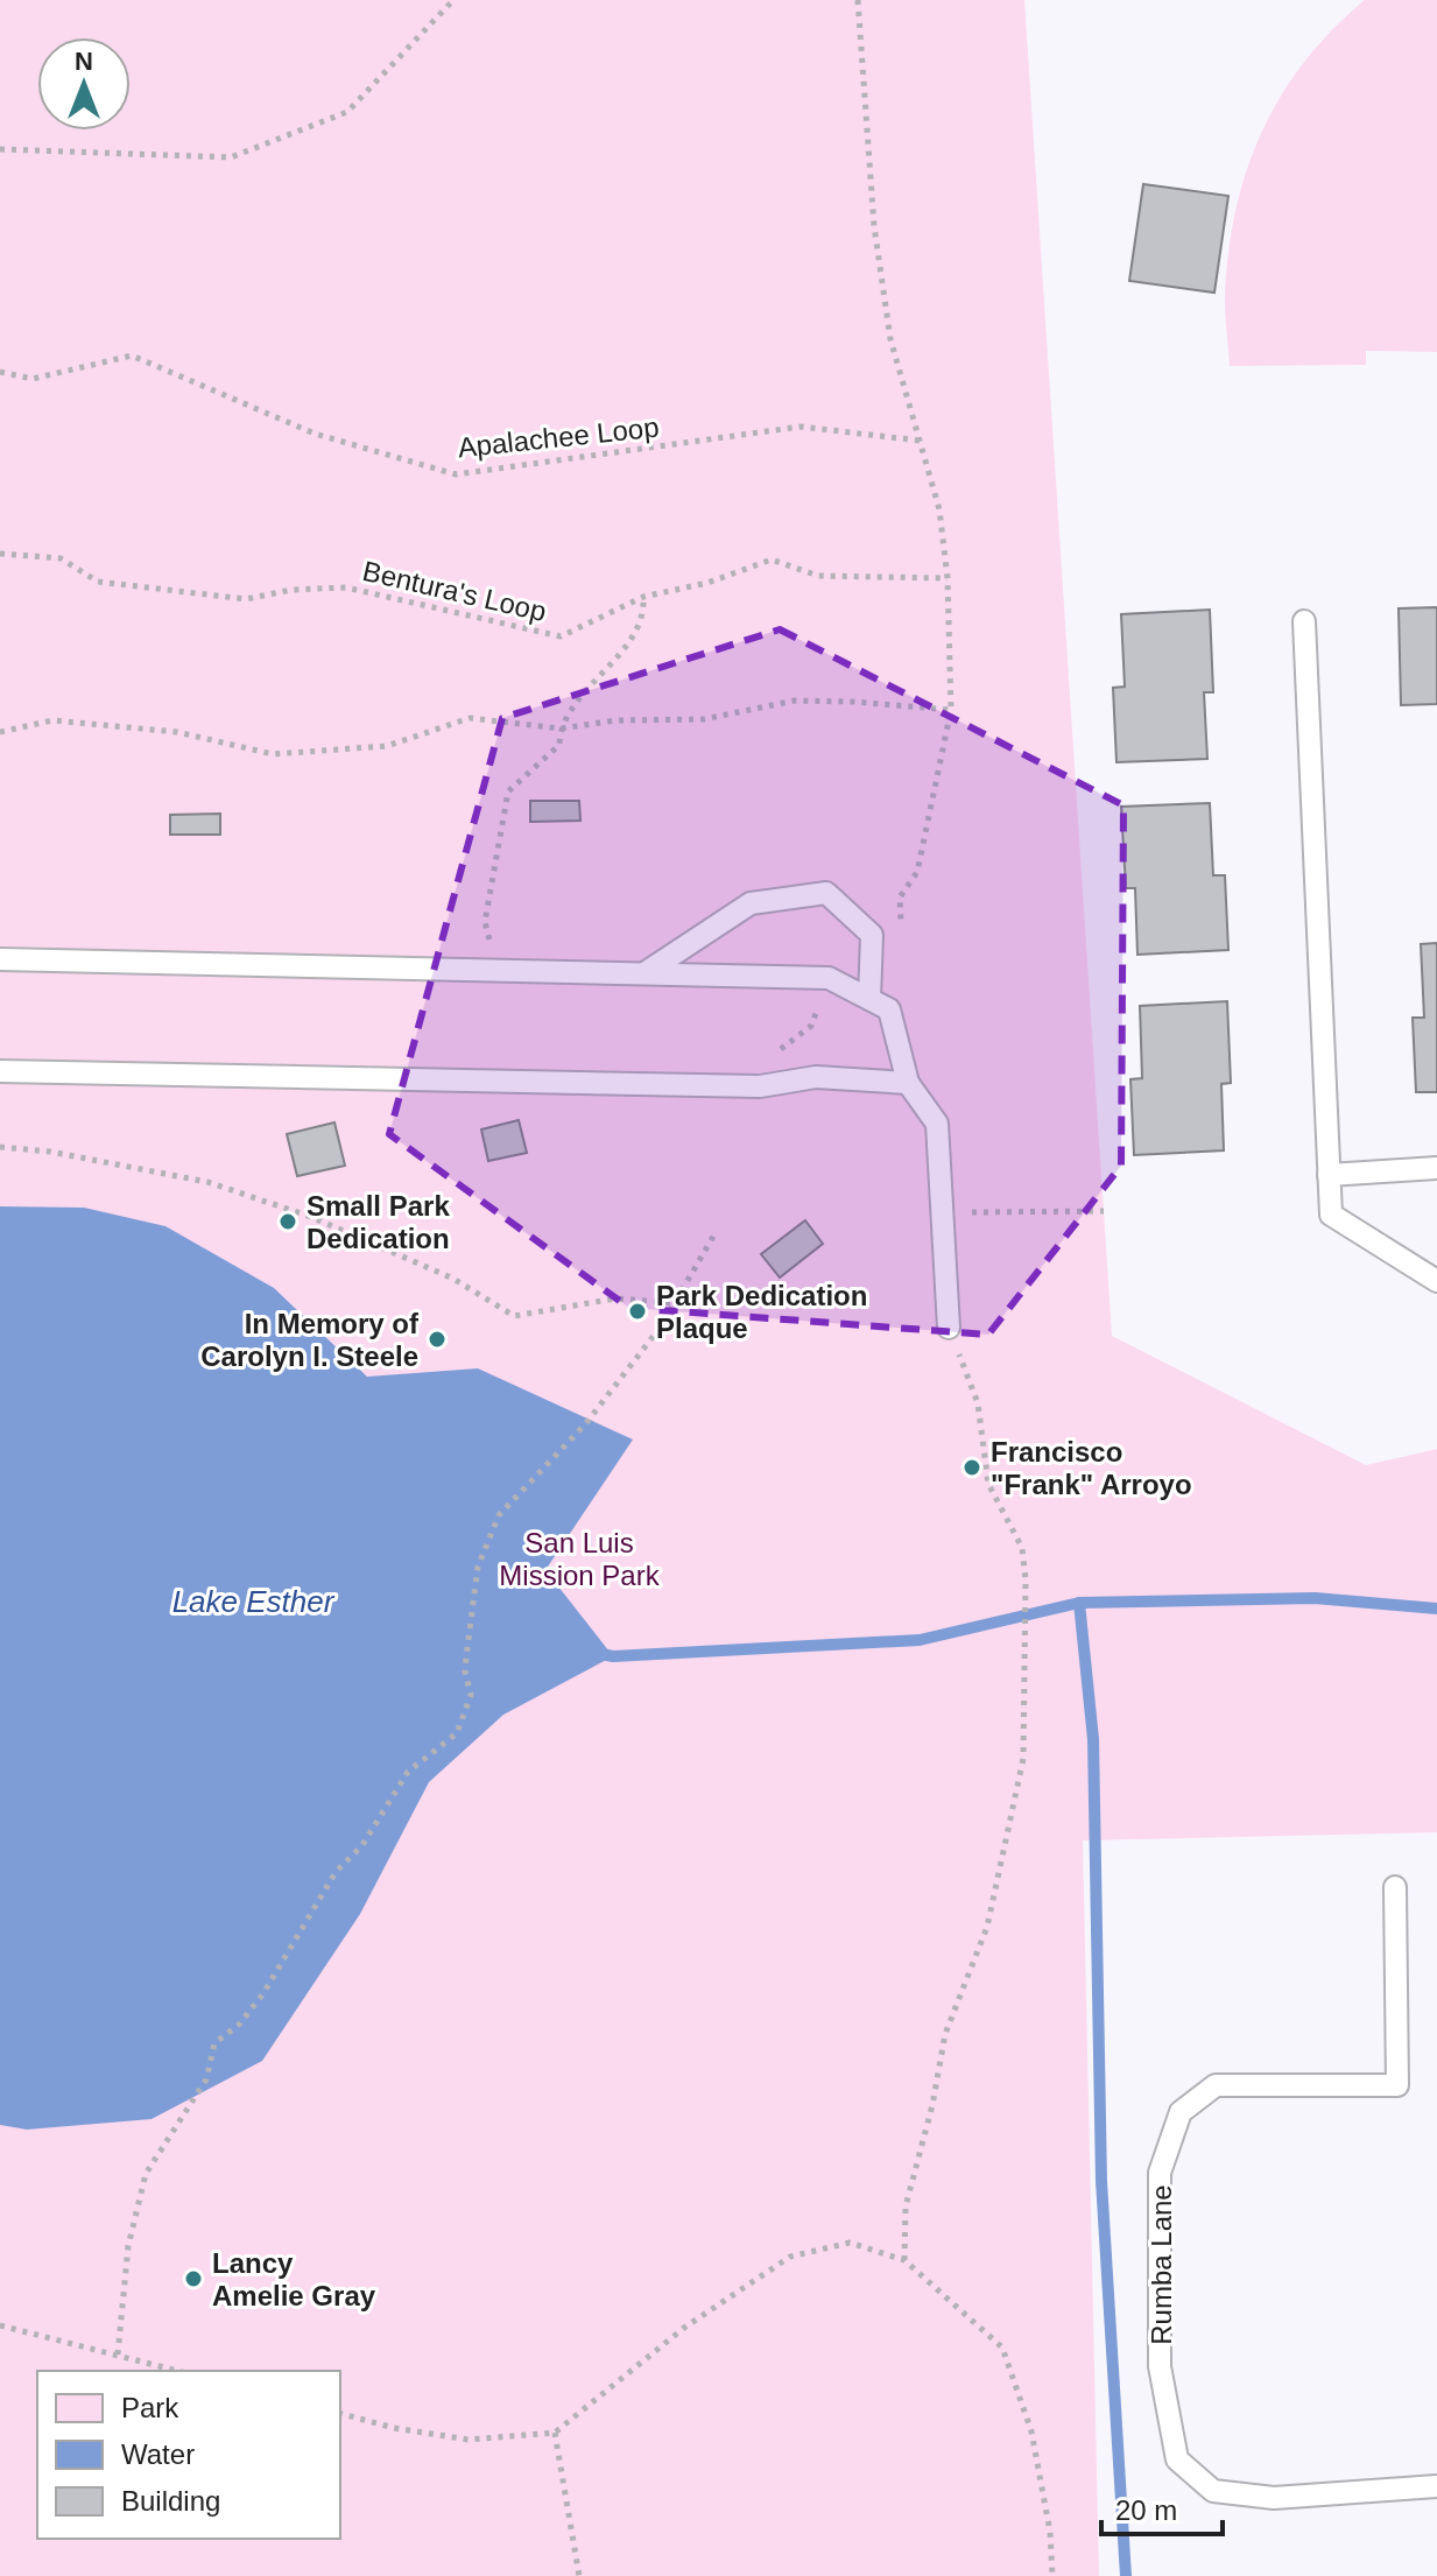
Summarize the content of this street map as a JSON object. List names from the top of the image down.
{
  "streets": {
    "lane": ["Rumba Lane"],
    "path": ["Apalachee Loop", "Bentura's Loop"]
  },
  "water": ["Lake Esther"],
  "parks": ["San Luis Mission Park"],
  "places": [
    "Small Park Dedication",
    "Park Dedication Plaque",
    "In Memory of Carolyn I. Steele",
    "Francisco \"Frank\" Arroyo",
    "Lancy Amelie Gray"
  ],
  "legend": ["Park", "Water", "Building"],
  "scale_bar": "20 m",
  "north": "top"
}
